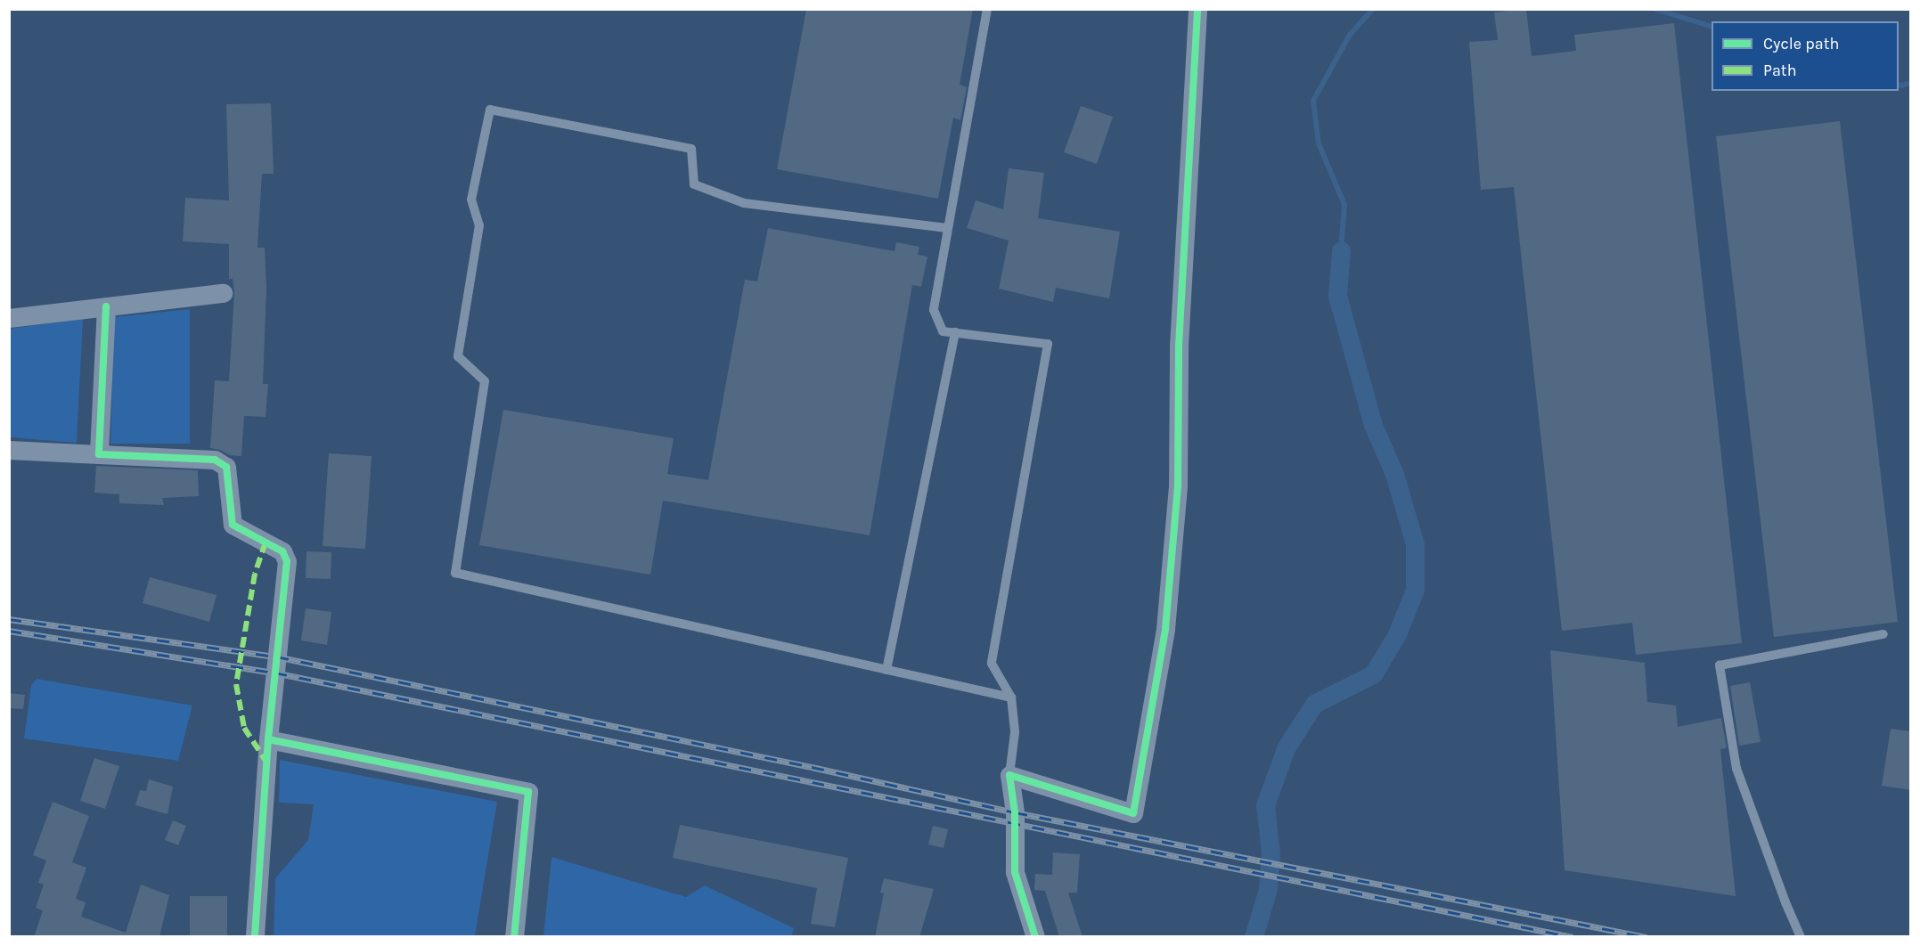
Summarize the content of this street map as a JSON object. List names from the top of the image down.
{
  "legend": ["Cycle path", "Path"]
}
